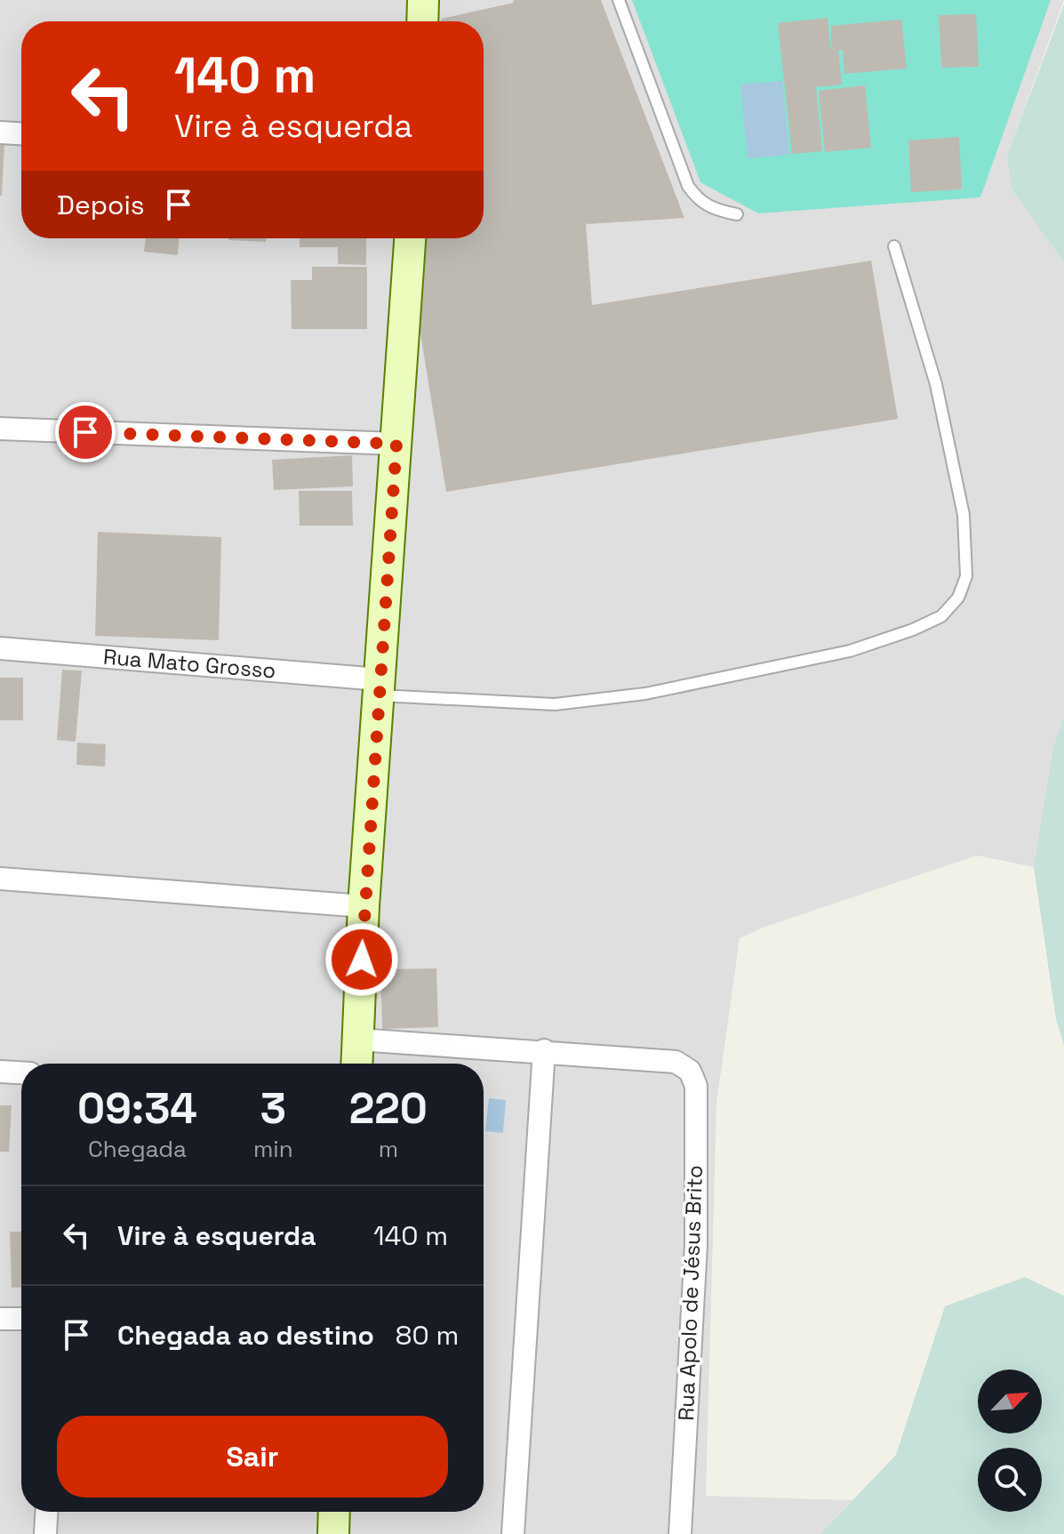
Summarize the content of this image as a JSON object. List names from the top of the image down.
{
  "streets": {
    "street": ["Rua Mato Grosso", "Rua Apolo de Jésus Brito"]
  },
  "north": "top right",
  "page": {
    "turn": ["140 m", "Vire à esquerda"],
    "then": "Depois",
    "eta": [
      "09:34",
      "Chegada",
      "3",
      "min",
      "220",
      "m"
    ],
    "list": [
      {
        "name": "Vire à esquerda",
        "value": "140 m"
      },
      {
        "name": "Chegada ao destino",
        "value": "80 m"
      }
    ],
    "buttons": "Sair"
  }
}
